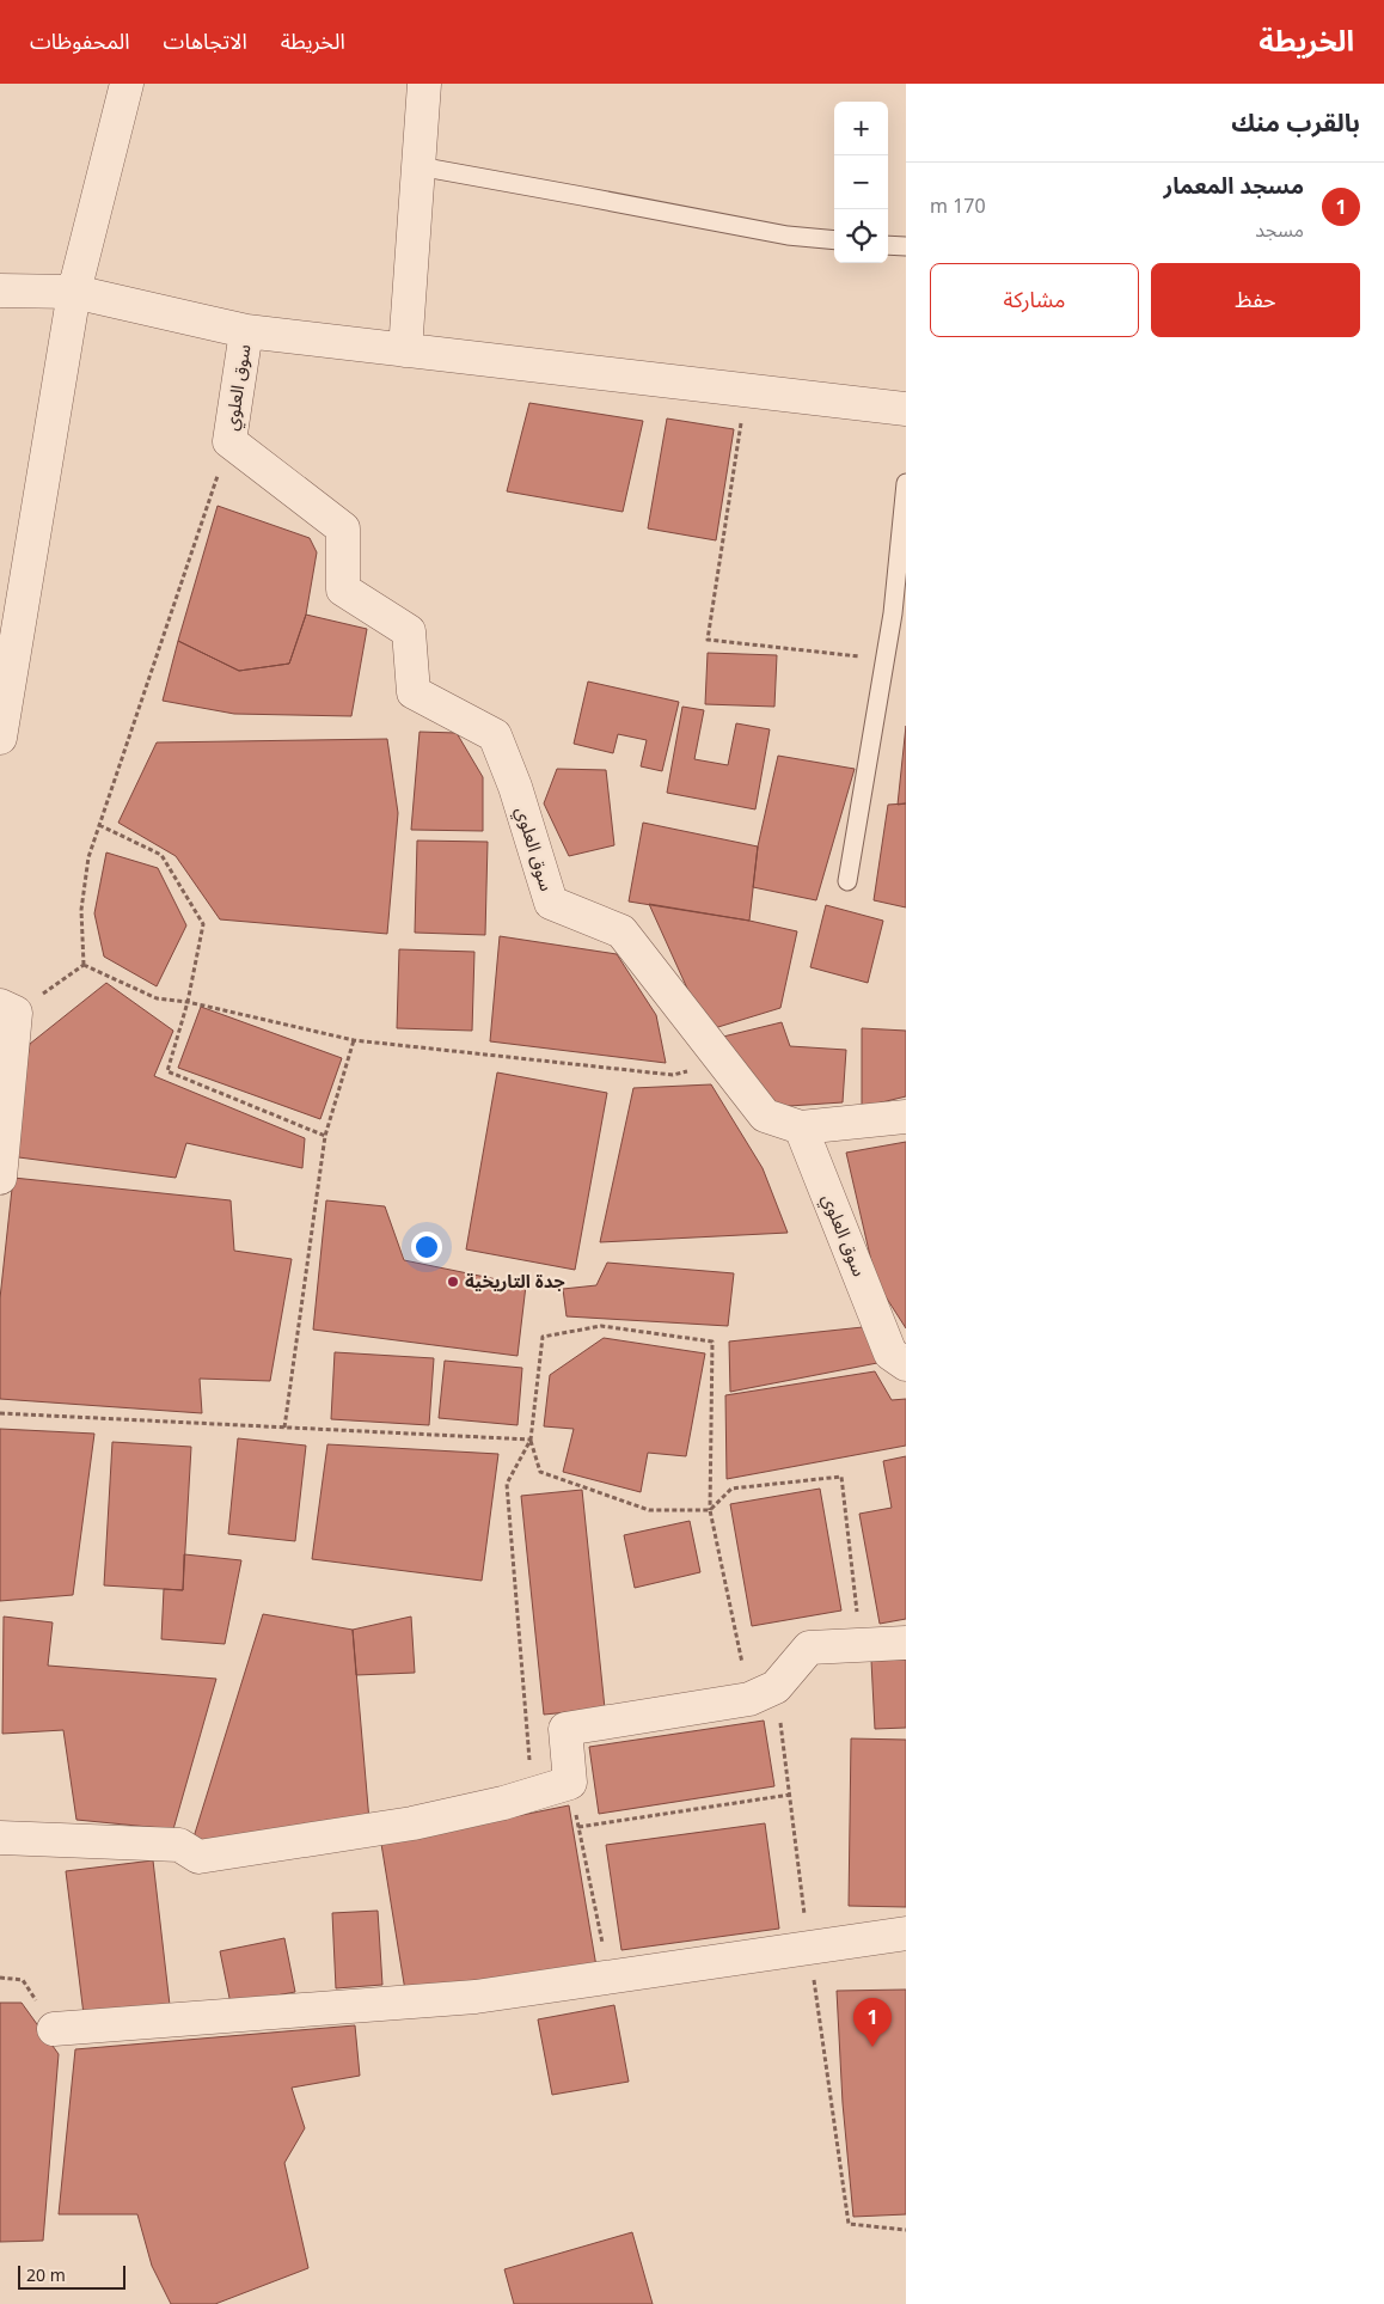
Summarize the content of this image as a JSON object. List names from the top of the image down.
{
  "streets": {
    "street": ["سوق العلوي"]
  },
  "places": ["جدة التاريخية"],
  "scale_bar": "20 m",
  "page": {
    "header": "الخريطة",
    "nav": ["الخريطة", "الاتجاهات", "المحفوظات"],
    "heading": "بالقرب منك",
    "map_buttons": ["+", "−"],
    "list": [
      {
        "mark": "1",
        "name": "مسجد المعمار",
        "note": "مسجد",
        "value": "170 m"
      }
    ],
    "buttons": ["حفظ", "مشاركة"],
    "pins": "1",
    "scale": "20 m"
  }
}
